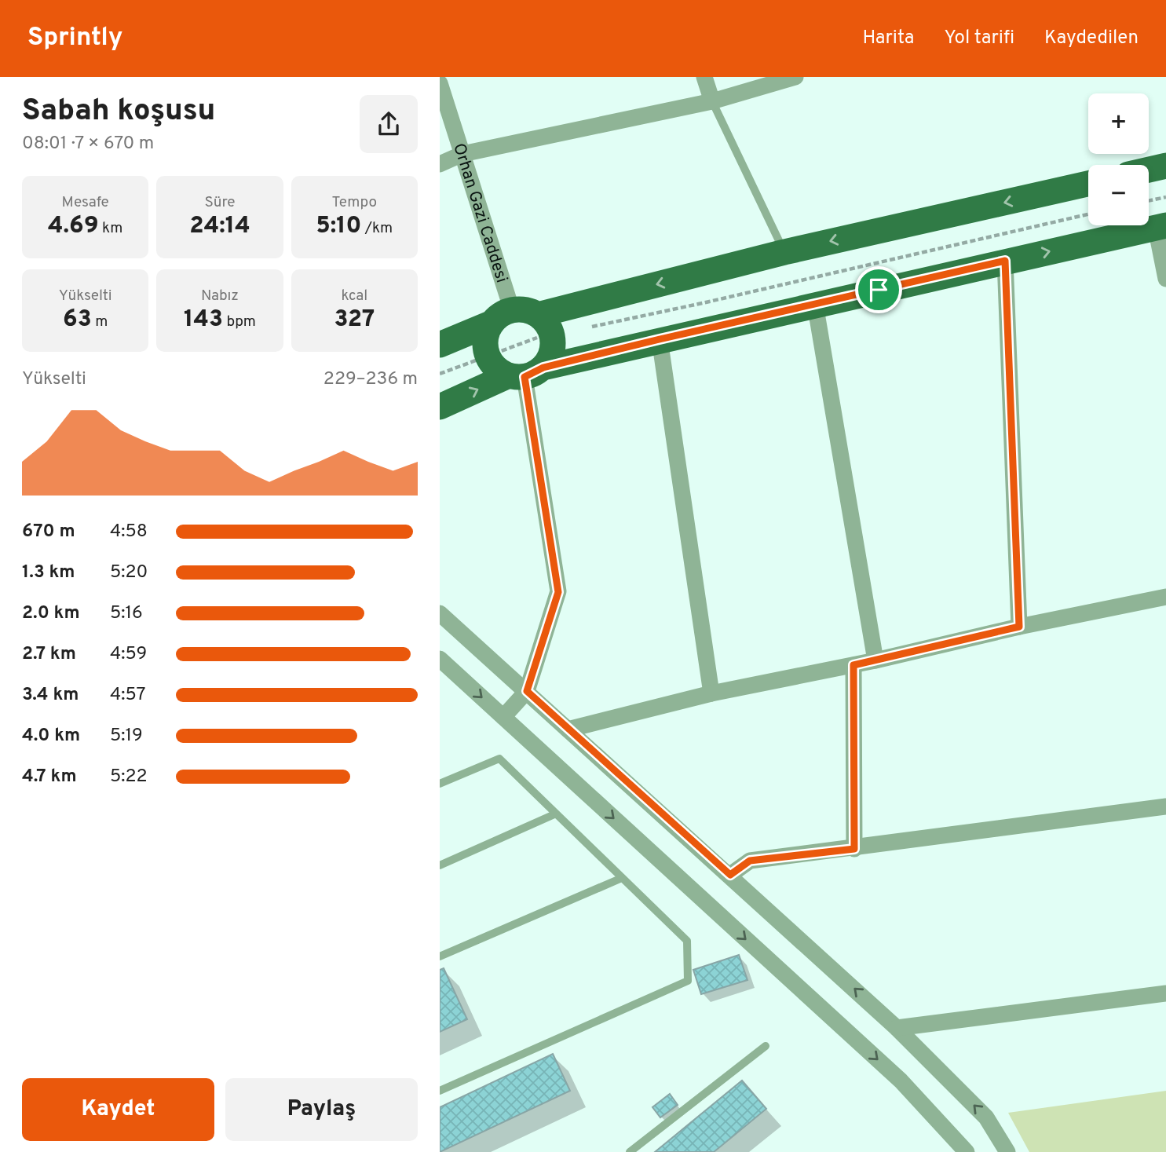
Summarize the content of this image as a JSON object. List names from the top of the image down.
{
  "streets": {
    "street": ["Orhan Gazi Caddesi"]
  },
  "page": {
    "header": "Sprintly",
    "nav": ["Harita", "Yol tarifi", "Kaydedilen"],
    "heading": ["Sabah koşusu", "08:01 · 7 × 670 m"],
    "map_buttons": ["+", "−"],
    "stats": [
      ["Mesafe", "4.69 km"],
      ["Süre", "24:14"],
      ["Tempo", "5:10 /km"],
      ["Yükselti", "63 m"],
      ["Nabız", "143 bpm"],
      ["kcal", "327"]
    ],
    "chart": ["Yükselti", "229–236 m"],
    "list": [
      {
        "name": "670 m",
        "note": "4:58"
      },
      {
        "name": "1.3 km",
        "note": "5:20"
      },
      {
        "name": "2.0 km",
        "note": "5:16"
      },
      {
        "name": "2.7 km",
        "note": "4:59"
      },
      {
        "name": "3.4 km",
        "note": "4:57"
      },
      {
        "name": "4.0 km",
        "note": "5:19"
      },
      {
        "name": "4.7 km",
        "note": "5:22"
      }
    ],
    "buttons": ["Kaydet", "Paylaş"]
  }
}
